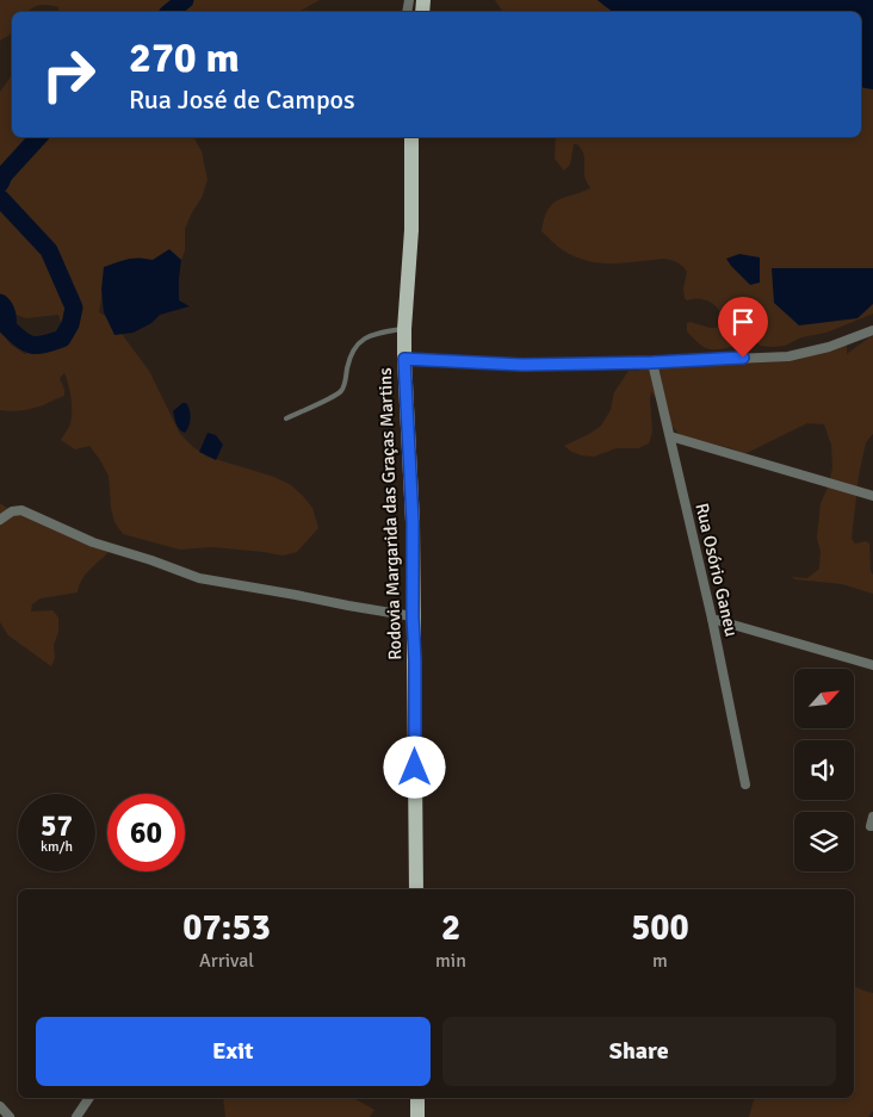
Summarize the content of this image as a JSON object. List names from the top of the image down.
{
  "streets": {
    "main road": ["Rodovia Margarida das Graças Martins"],
    "street": ["Rua Osório Ganeu"]
  },
  "north": "top right",
  "page": {
    "turn": ["270 m", "Rua José de Campos"],
    "speed": "57 km/h",
    "limit": "60",
    "eta": [
      "07:53",
      "Arrival",
      "2",
      "min",
      "500",
      "m"
    ],
    "buttons": ["Exit", "Share"]
  }
}
